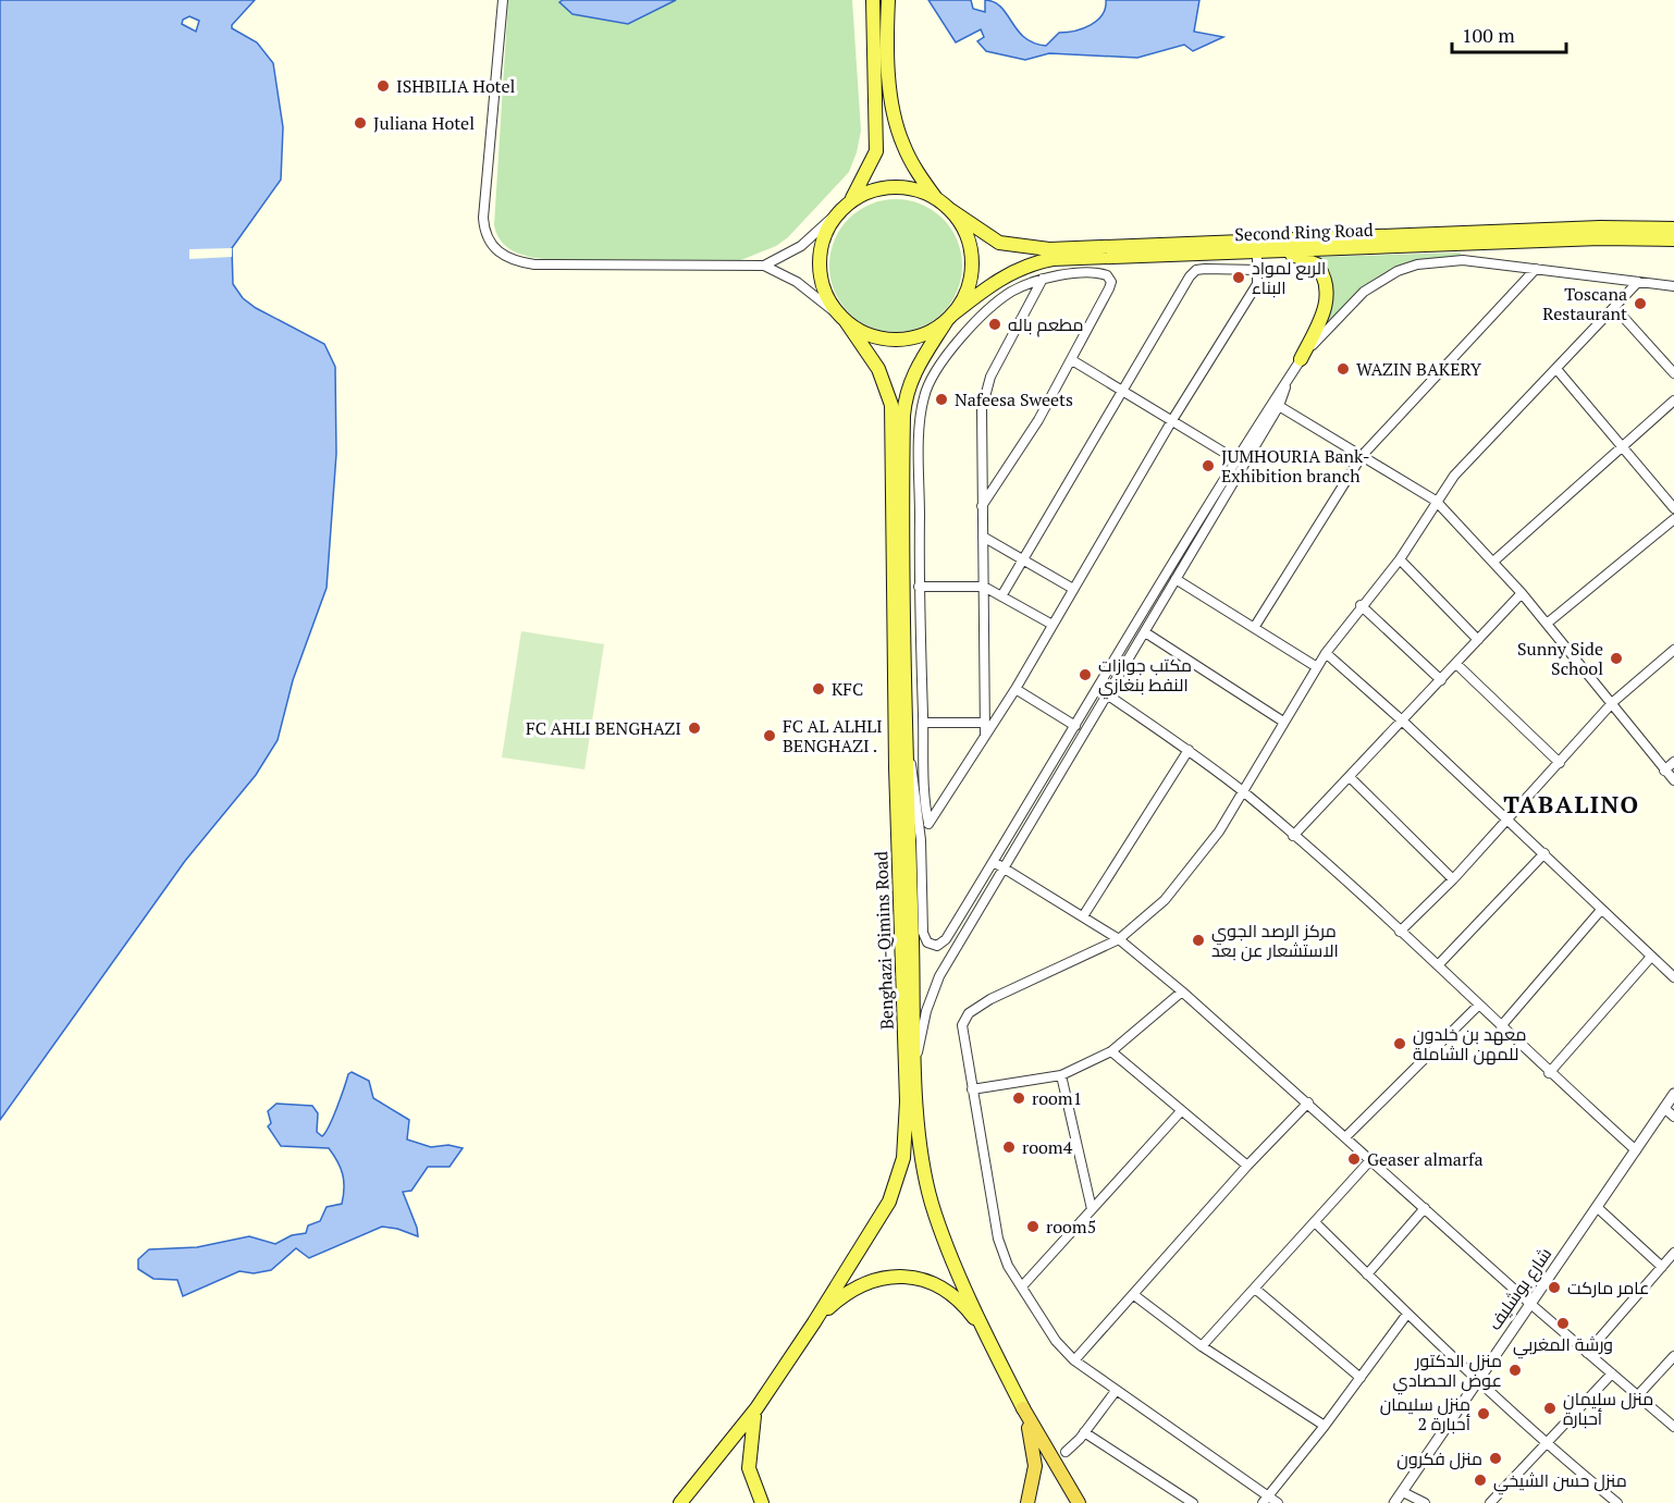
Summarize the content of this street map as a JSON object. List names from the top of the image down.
{
  "streets": {
    "main road": ["Second Ring Road", "Benghazi-Qimins Road"],
    "street": ["شارع بوشليف"]
  },
  "crossings": [
    ["Second Ring Road", "Benghazi-Qimins Road"]
  ],
  "districts": ["TABALINO"],
  "places": [
    "ISHBILIA Hotel",
    "Juliana Hotel",
    "الربع لمواد البناء",
    "Toscana Restaurant",
    "مطعم باله",
    "WAZIN BAKERY",
    "Nafeesa Sweets",
    "JUMHOURIA Bank- Exhibition branch",
    "Sunny Side School",
    "مكتب جوازات النفط بنغازي",
    "KFC",
    "FC AHLI BENGHAZI",
    "FC AL ALHLI BENGHAZI .",
    "مركز الرصد الجوي الاستشعار عن بعد",
    "معهد بن خلدون للمهن الشاملة",
    "room1",
    "room4",
    "Geaser almarfa",
    "room5",
    "عامر ماركت",
    "ورشة المغربي",
    "منزل الدكتور عوض الحصادي",
    "منزل سليمان أحبارة",
    "منزل سليمان أحبارة 2",
    "منزل فكرون",
    "منزل حسن الشيخي"
  ],
  "scale_bar": "100 m"
}
